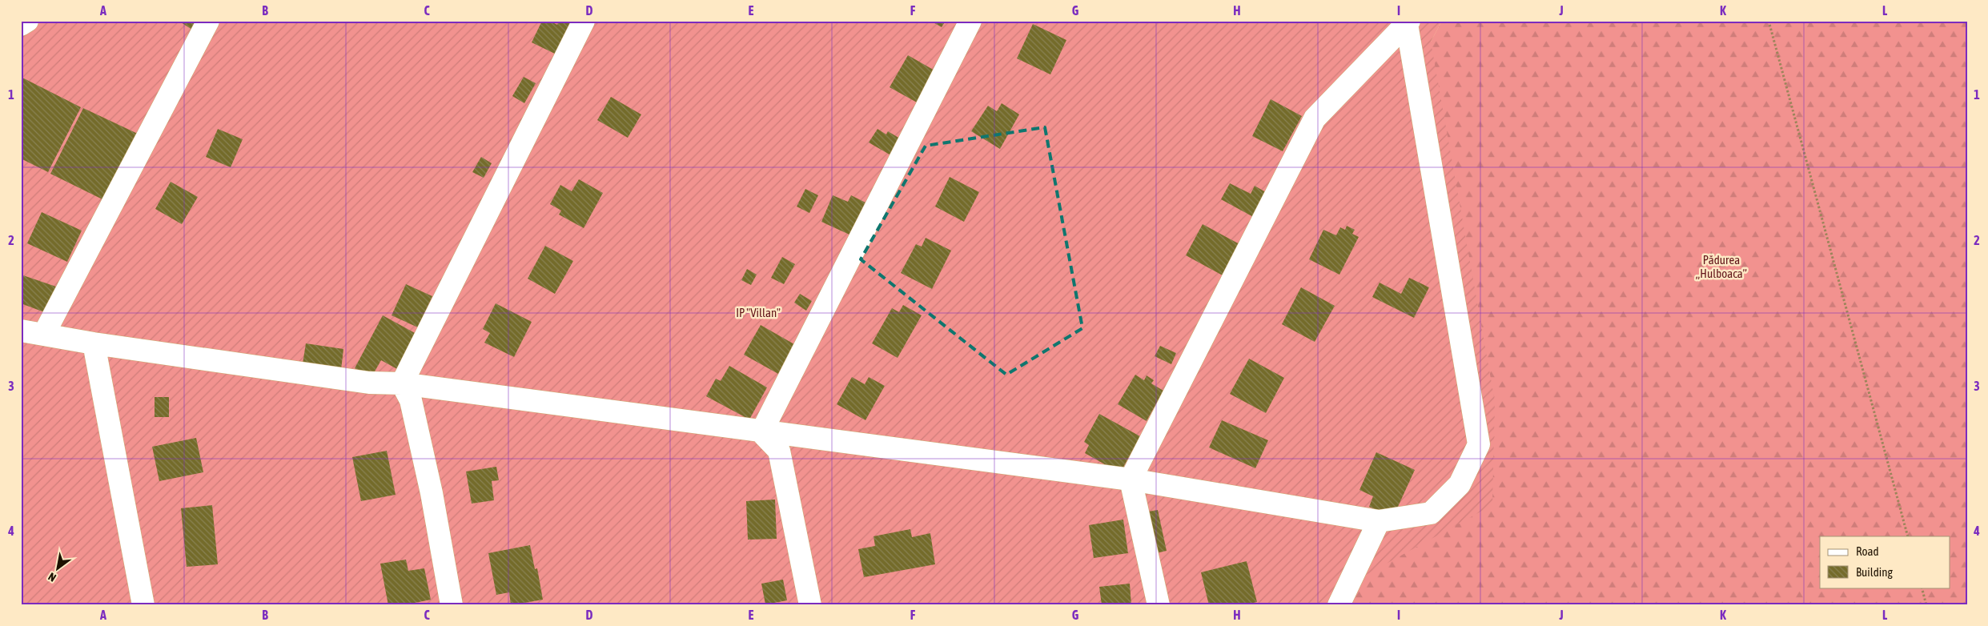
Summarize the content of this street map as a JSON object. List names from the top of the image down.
{
  "parks": ["Pădurea „Hulboaca”", "IP \"Villan\""],
  "legend": ["Road", "Building"],
  "north": "bottom left",
  "grid": {
    "columns": [
      "A",
      "B",
      "C",
      "D",
      "E",
      "F",
      "G",
      "H",
      "I",
      "J",
      "K",
      "L"
    ],
    "rows": [
      "1",
      "2",
      "3",
      "4"
    ]
  }
}
